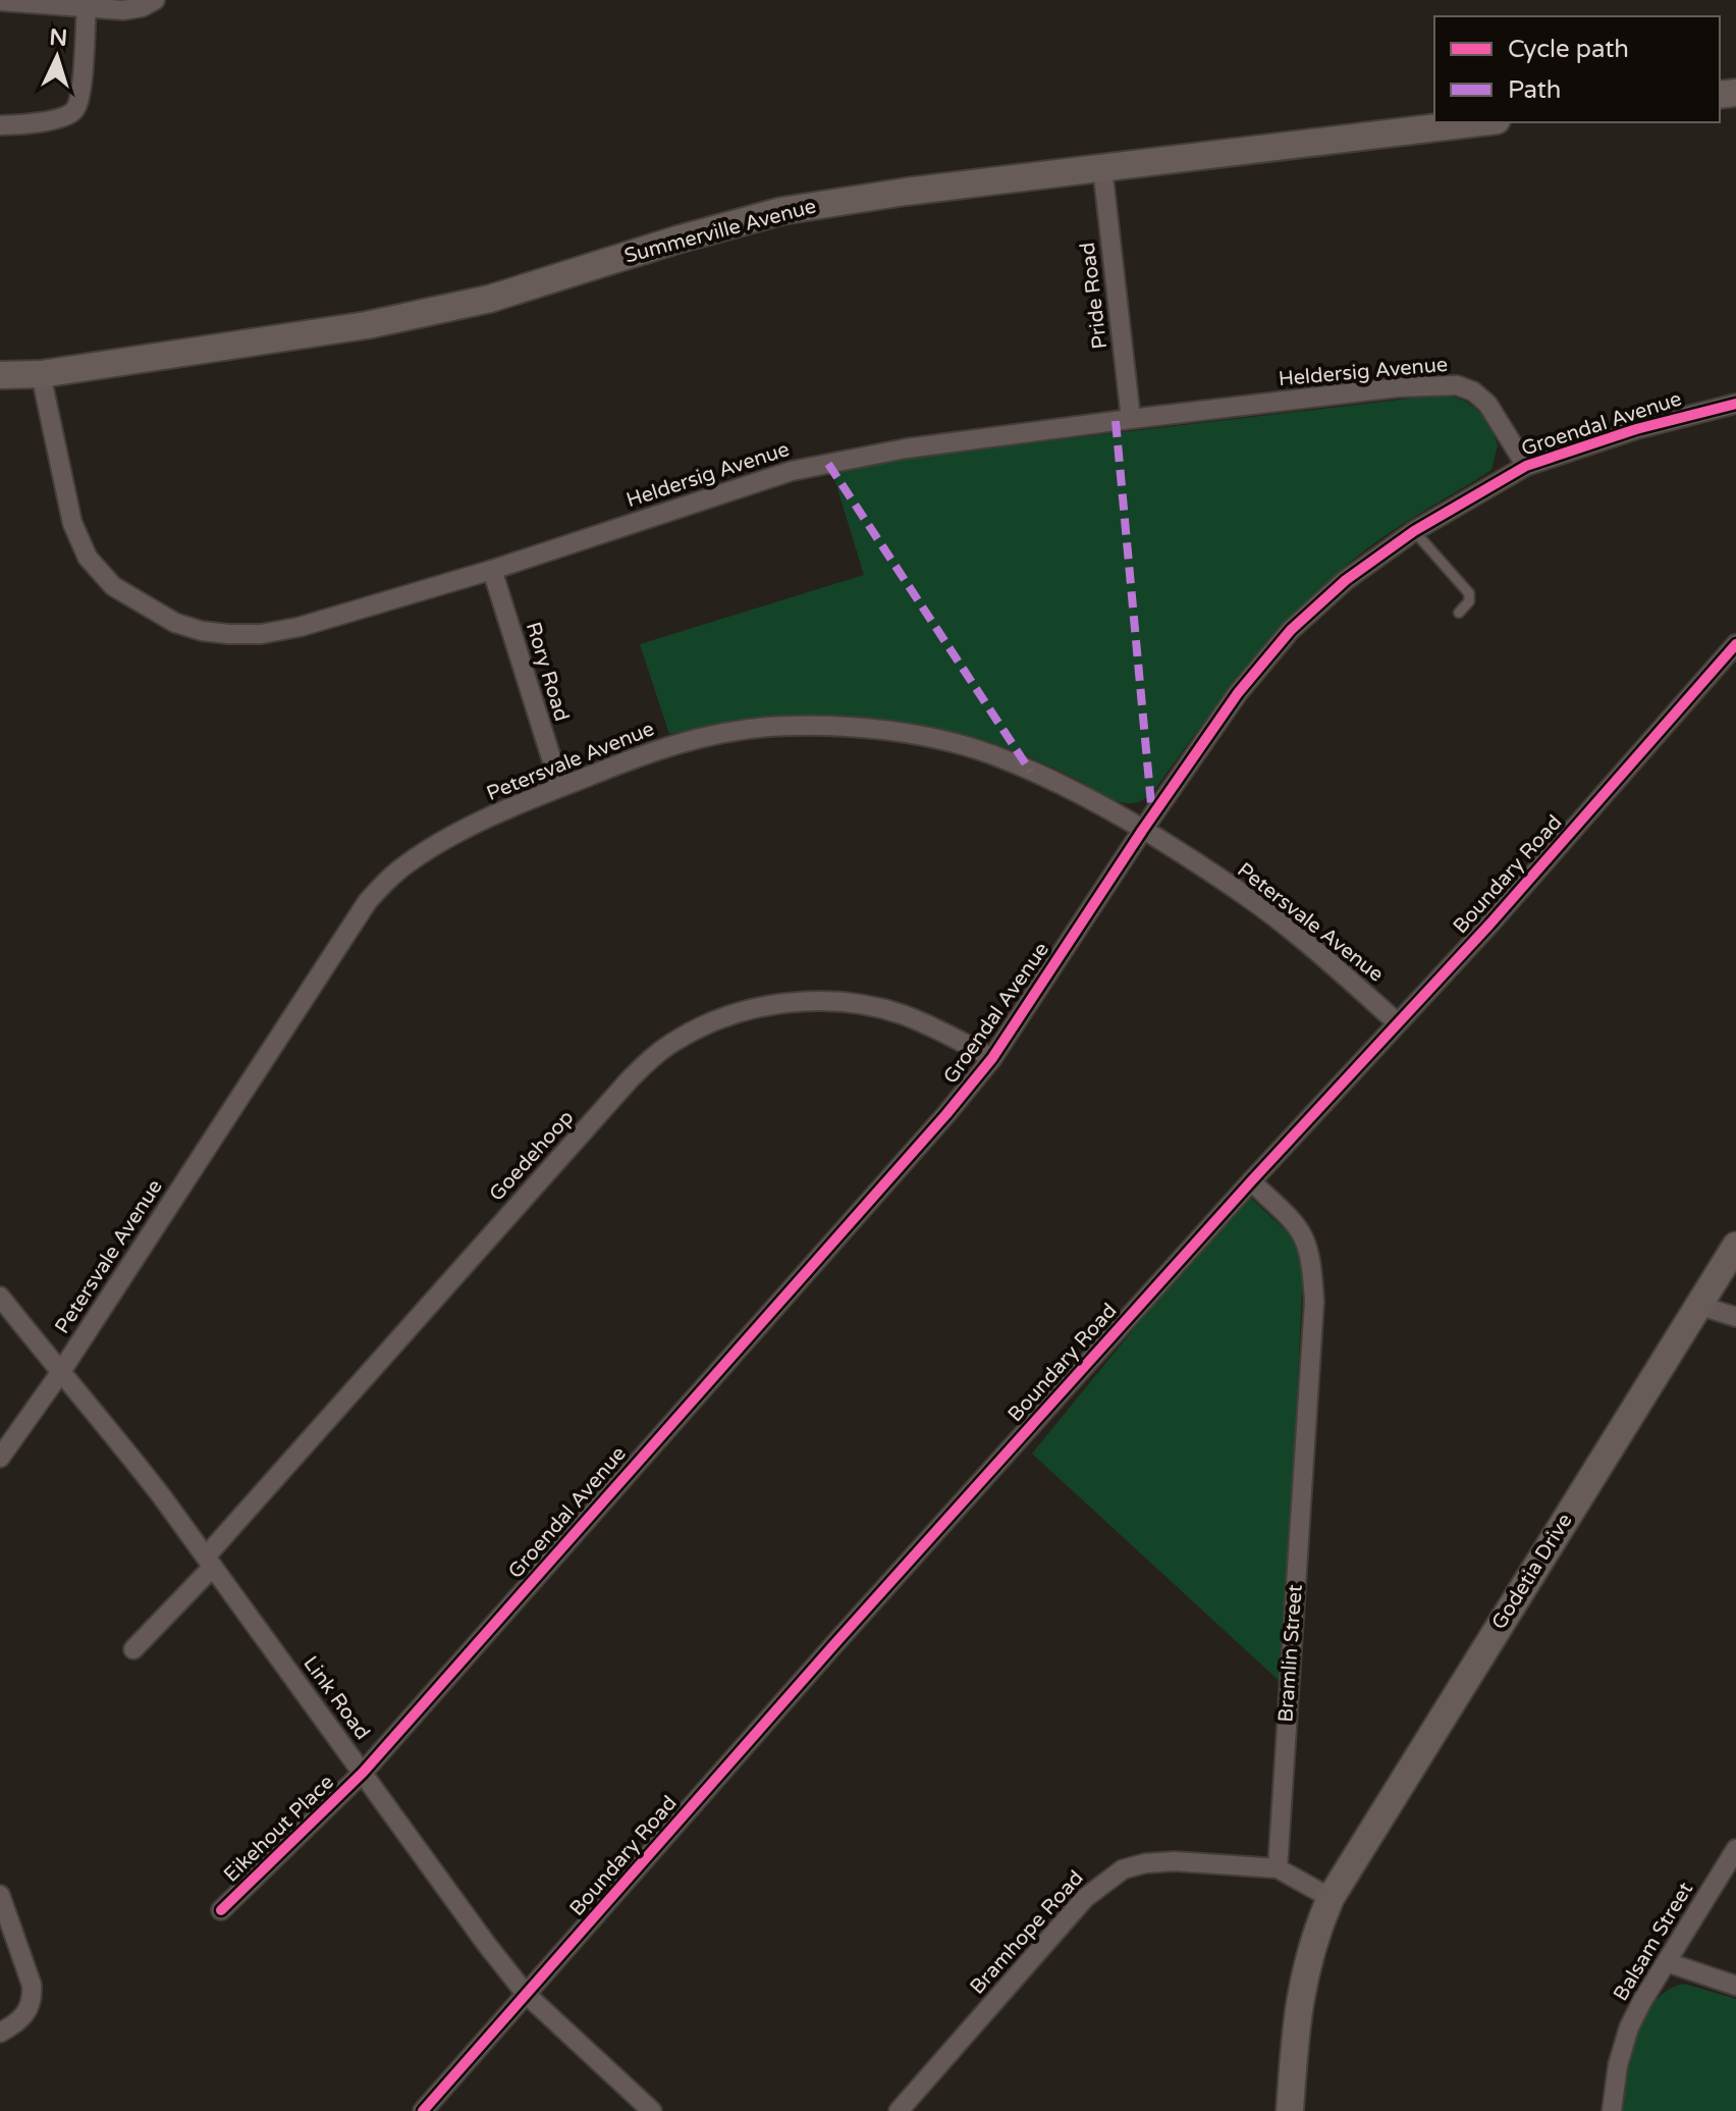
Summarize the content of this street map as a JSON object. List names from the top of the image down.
{
  "streets": {
    "street": [
      "Summerville Avenue",
      "Pride Road",
      "Heldersig Avenue",
      "Groendal Avenue",
      "Rory Road",
      "Petersvale Avenue",
      "Boundary Road",
      "Goedehoop",
      "Godetia Drive",
      "Bramlin Street",
      "Link Road",
      "Eikehout Place",
      "Bramhope Road",
      "Balsam Street"
    ]
  },
  "crossings": [
    ["Summerville Avenue", "Pride Road"],
    ["Summerville Avenue", "Heldersig Avenue"],
    ["Pride Road", "Heldersig Avenue"],
    ["Heldersig Avenue", "Groendal Avenue"],
    ["Heldersig Avenue", "Rory Road"],
    ["Groendal Avenue", "Petersvale Avenue"],
    ["Groendal Avenue", "Goedehoop"],
    ["Groendal Avenue", "Link Road"],
    ["Groendal Avenue", "Eikehout Place"],
    ["Rory Road", "Petersvale Avenue"],
    ["Petersvale Avenue", "Boundary Road"],
    ["Petersvale Avenue", "Link Road"],
    ["Boundary Road", "Bramlin Street"],
    ["Boundary Road", "Link Road"],
    ["Goedehoop", "Link Road"],
    ["Bramlin Street", "Bramhope Road"],
    ["Link Road", "Eikehout Place"]
  ],
  "legend": ["Cycle path", "Path"],
  "north": "top"
}
